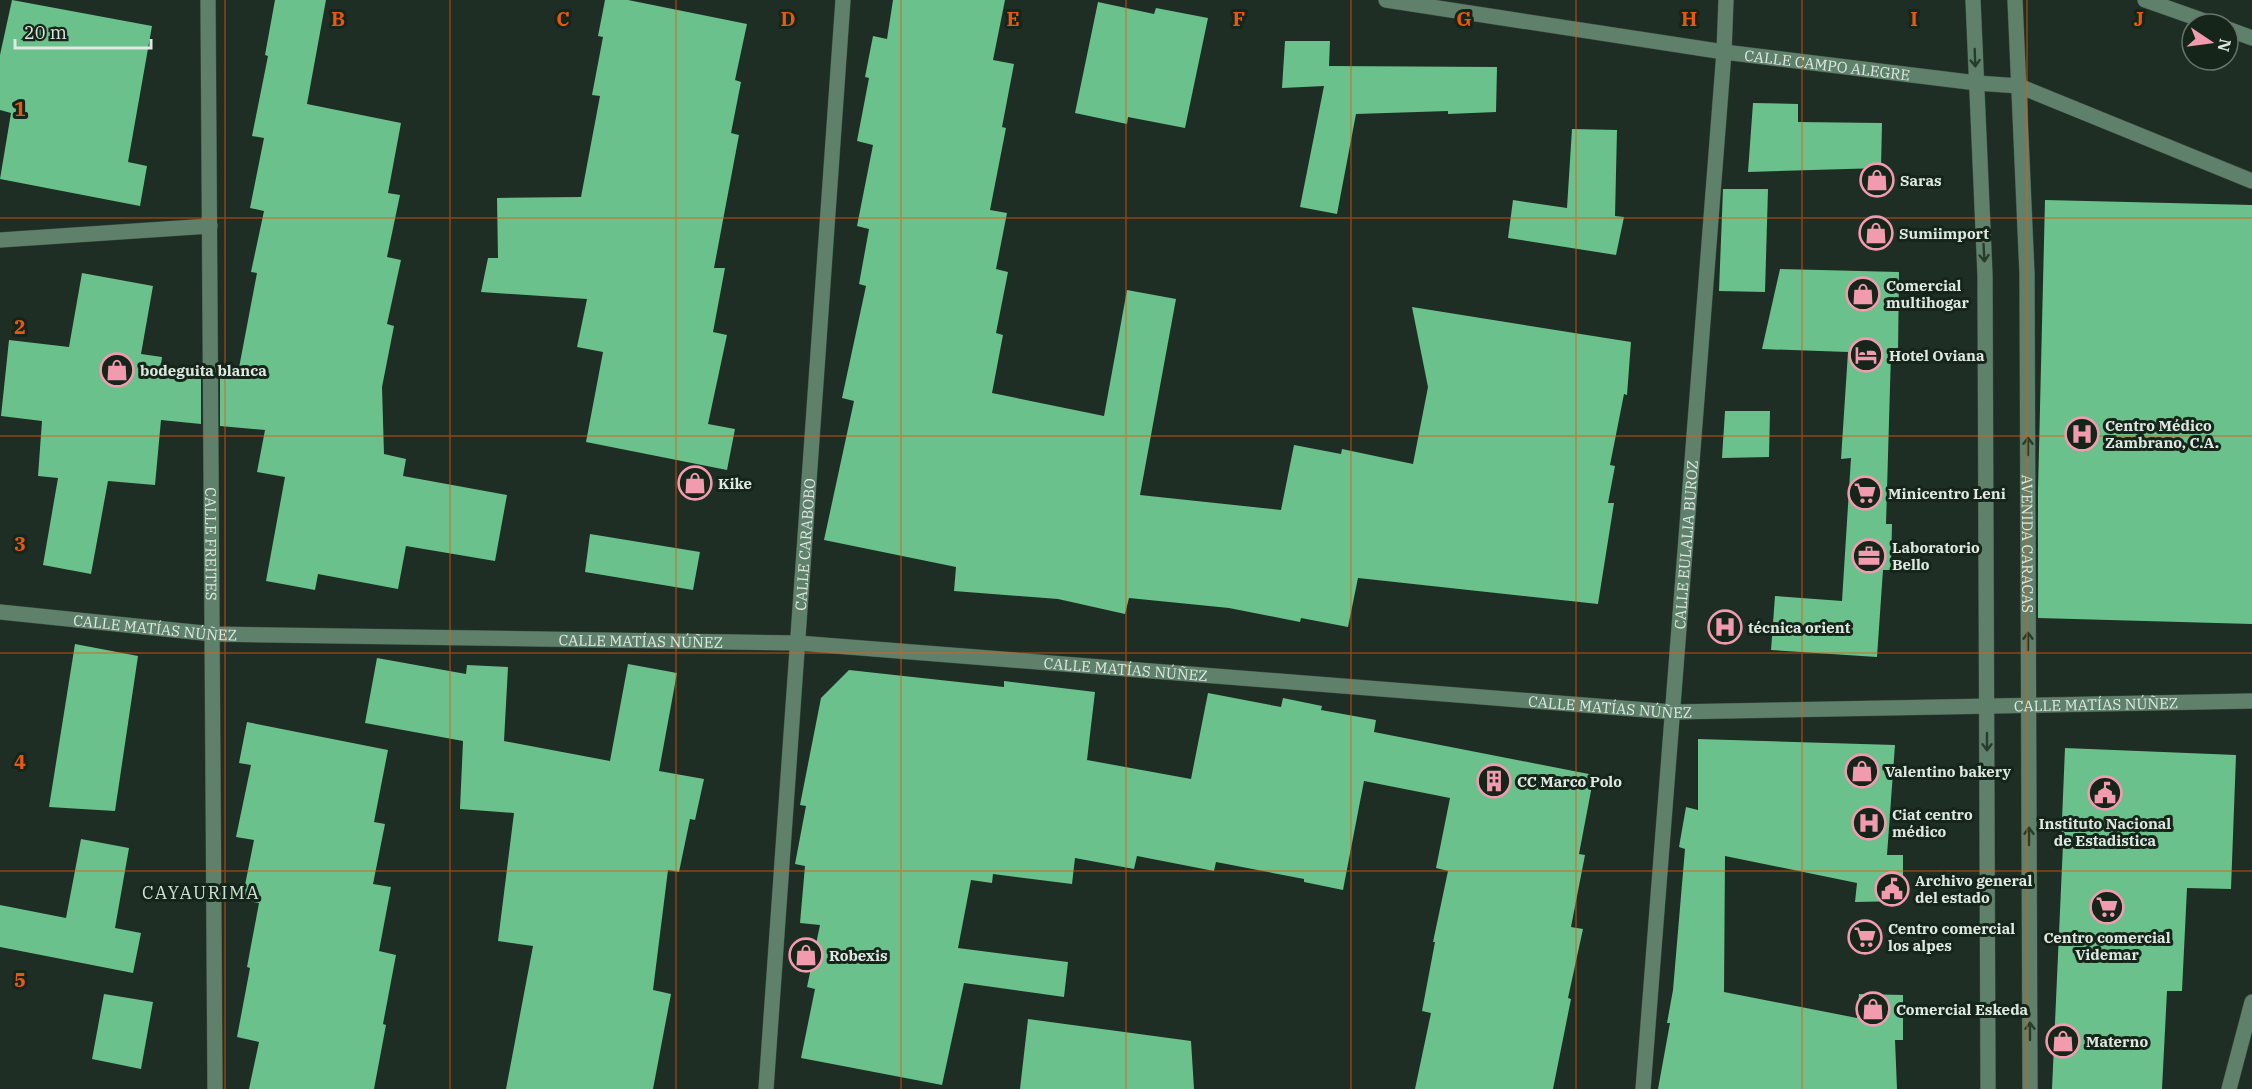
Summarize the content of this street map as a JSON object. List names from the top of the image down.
{
  "streets": {
    "street": [
      "CALLE CAMPO ALEGRE",
      "CALLE FREITES",
      "AVENIDA CARACAS",
      "CALLE CARABOBO",
      "CALLE EULALIA BUROZ",
      "CALLE MATÍAS NÚÑEZ"
    ]
  },
  "crossings": [
    ["CALLE CAMPO ALEGRE", "AVENIDA CARACAS"],
    ["CALLE CAMPO ALEGRE", "CALLE EULALIA BUROZ"],
    ["CALLE FREITES", "CALLE MATÍAS NÚÑEZ"],
    ["AVENIDA CARACAS", "CALLE MATÍAS NÚÑEZ"],
    ["CALLE CARABOBO", "CALLE MATÍAS NÚÑEZ"],
    ["CALLE EULALIA BUROZ", "CALLE MATÍAS NÚÑEZ"]
  ],
  "districts": ["CAYAURIMA"],
  "places": {
    "shop": [
      "Saras",
      "Sumiimport",
      "Comercial multihogar",
      "bodeguita blanca",
      "Kike",
      "Valentino bakery",
      "Robexis",
      "Comercial Eskeda",
      "Materno"
    ],
    "hotel": ["Hotel Oviana"],
    "hospital": ["Centro Médico Zambrano, C.A.", "técnica orient", "Ciat centro médico"],
    "supermarket": ["Minicentro Leni", "Centro comercial Videmar", "Centro comercial los alpes"],
    "office": ["Laboratorio Bello"],
    "building": ["CC Marco Polo"],
    "public building": ["Instituto Nacional de Estadistica", "Archivo general del estado"]
  },
  "scale_bar": "20 m",
  "north": "right",
  "grid": {
    "columns": [
      "B",
      "C",
      "D",
      "E",
      "F",
      "G",
      "H",
      "I",
      "J"
    ],
    "rows": [
      "1",
      "2",
      "3",
      "4",
      "5"
    ]
  }
}
